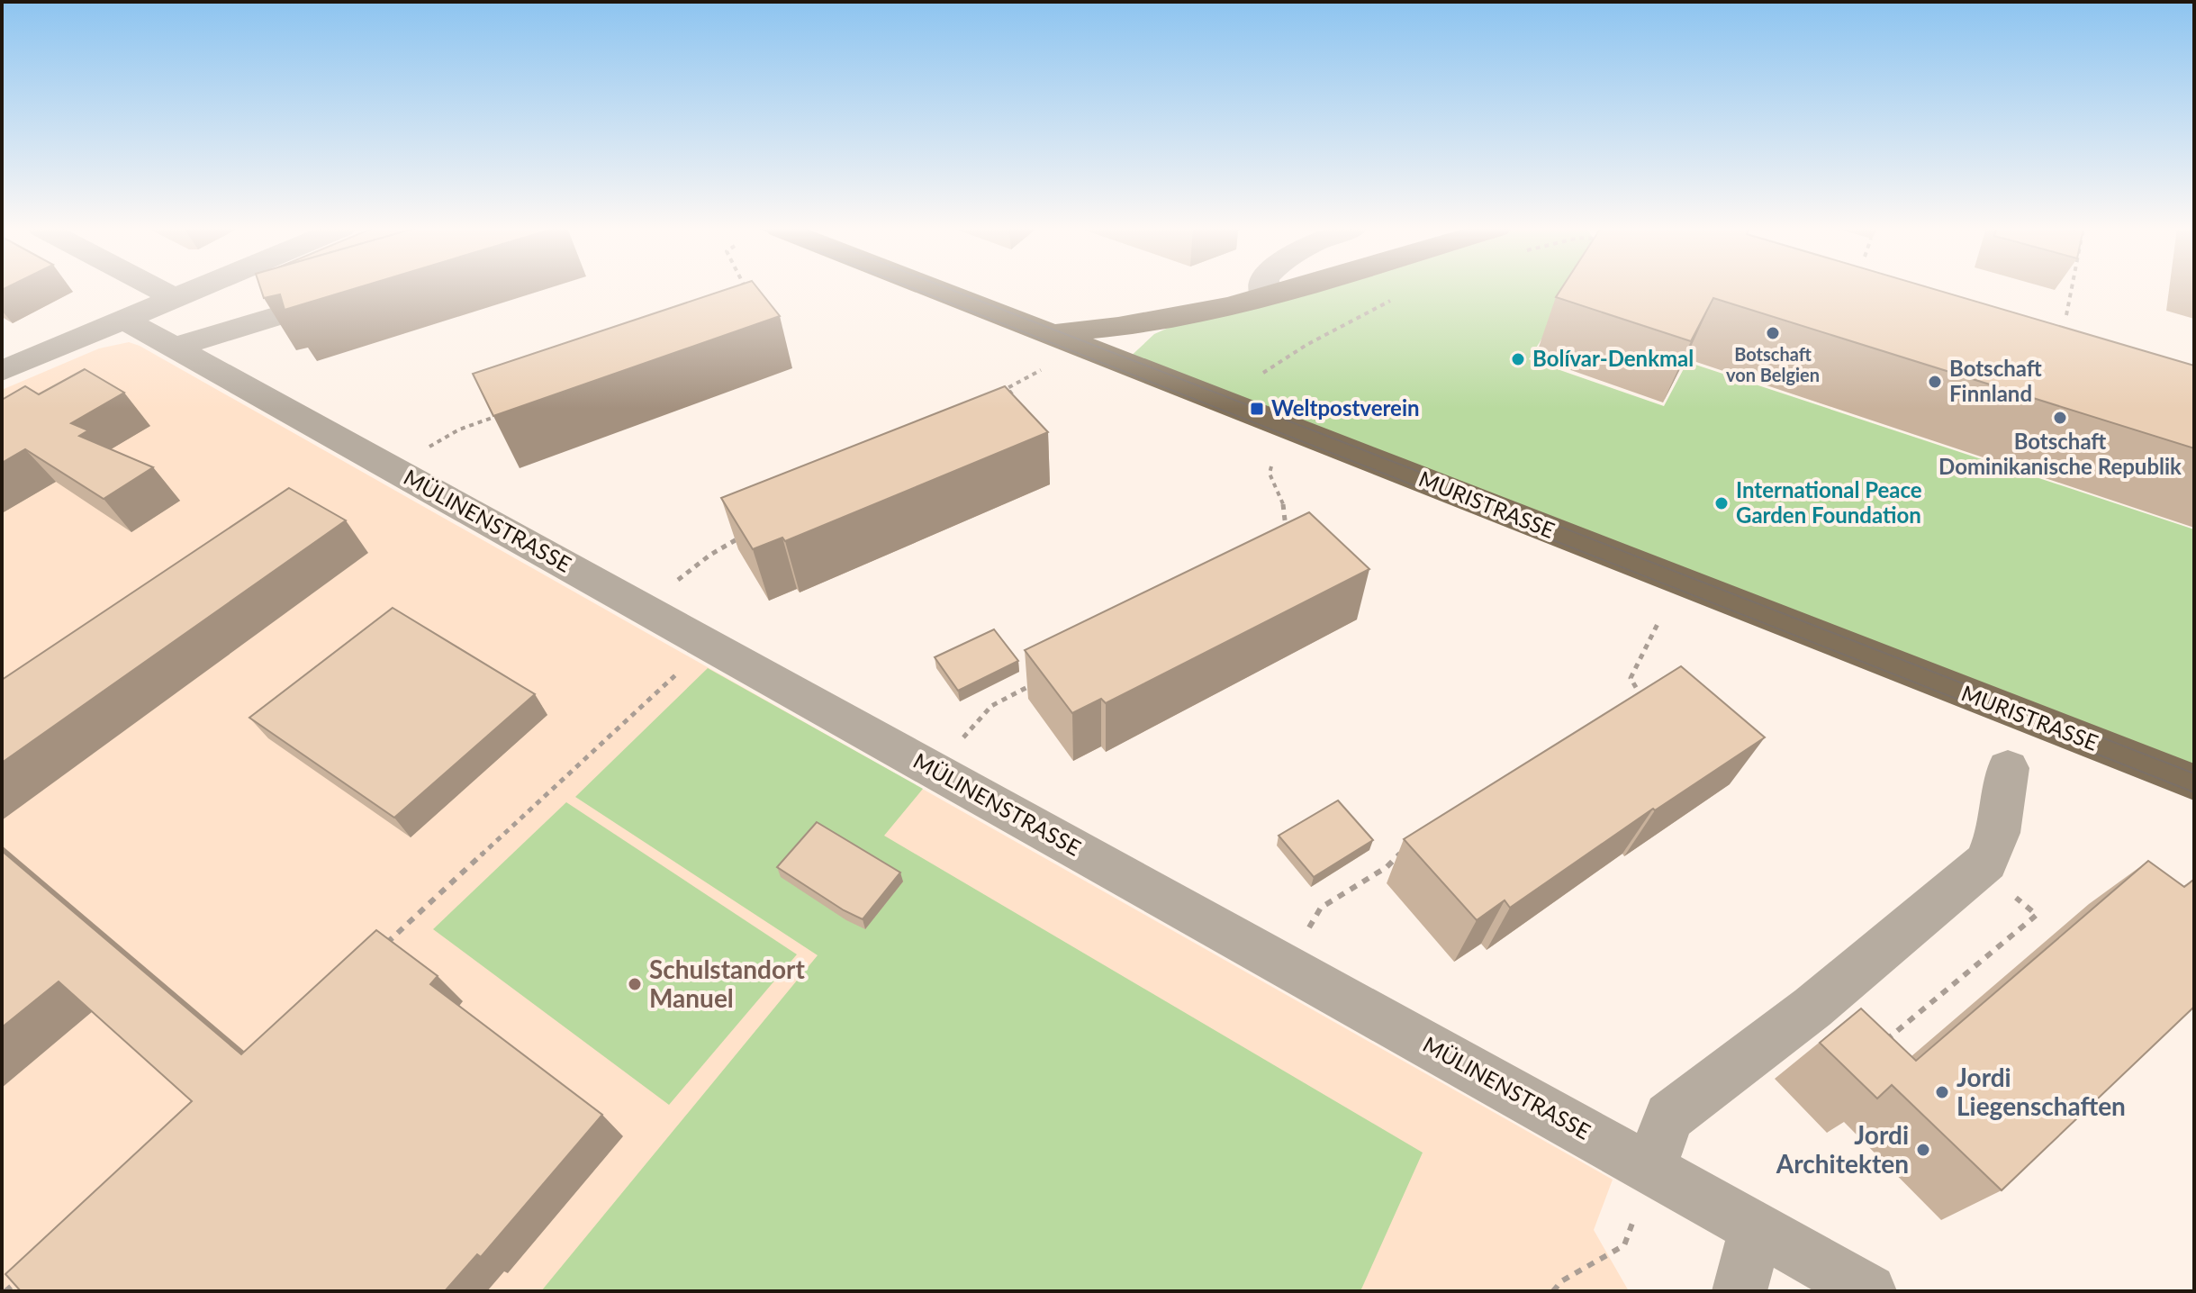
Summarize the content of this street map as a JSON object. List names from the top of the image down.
{
  "streets": {
    "main road": ["MURISTRASSE"],
    "street": ["MÜLINENSTRASSE"]
  },
  "places": {
    "other": [
      "Botschaft von Belgien",
      "Bolívar-Denkmal",
      "Botschaft Finnland",
      "Botschaft Dominikanische Republik",
      "International Peace Garden Foundation",
      "Schulstandort Manuel",
      "Jordi Liegenschaften",
      "Jordi Architekten"
    ],
    "transit": ["Weltpostverein"]
  }
}
